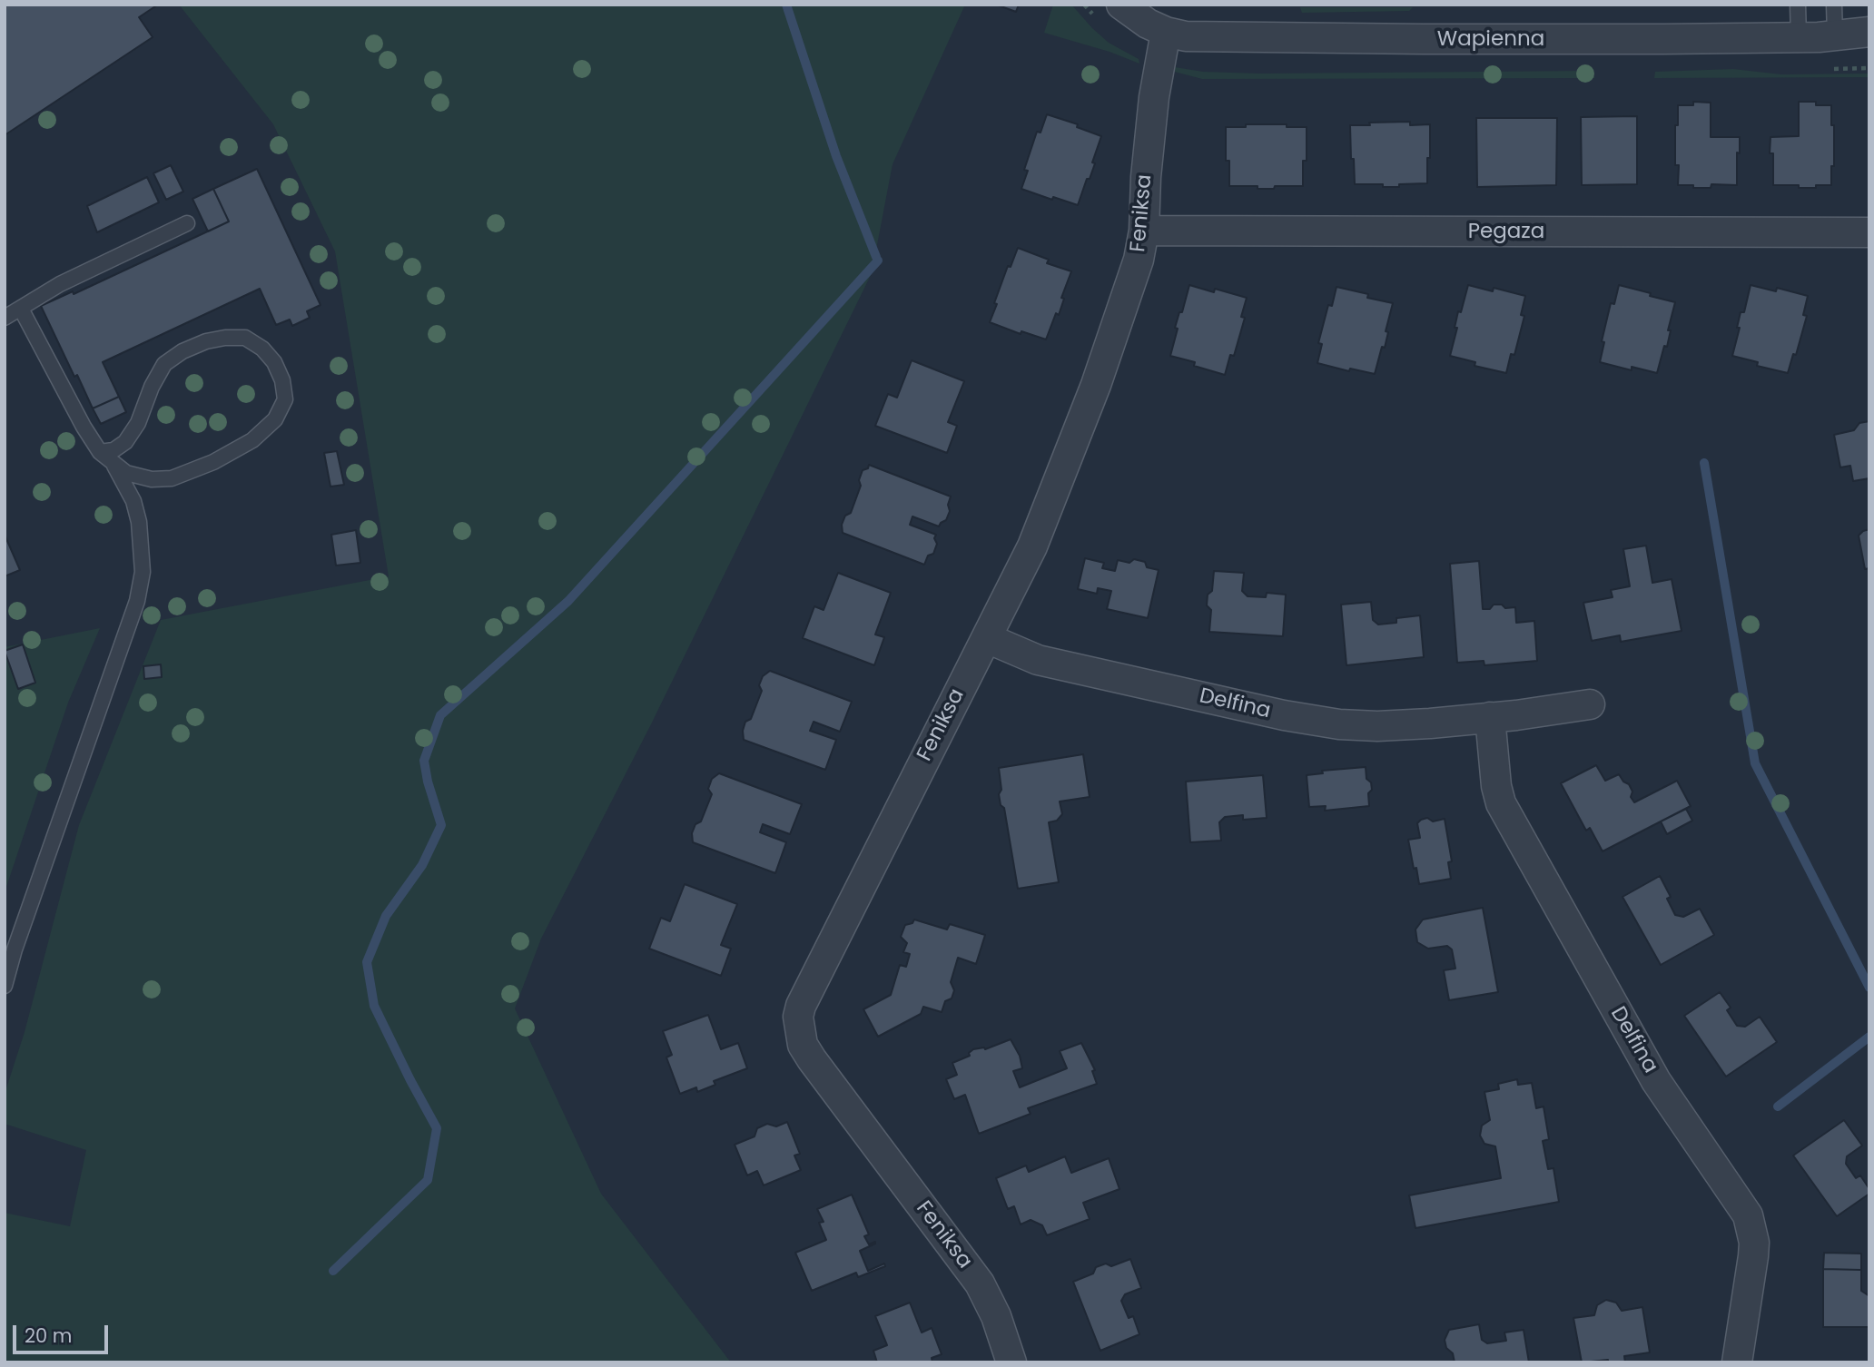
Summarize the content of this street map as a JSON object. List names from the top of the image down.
{
  "streets": {
    "street": [
      "Wapienna",
      "Feniksa",
      "Pegaza",
      "Delfina"
    ]
  },
  "crossings": [
    ["Wapienna", "Feniksa"],
    ["Feniksa", "Pegaza"],
    ["Feniksa", "Delfina"]
  ],
  "scale_bar": "20 m"
}
